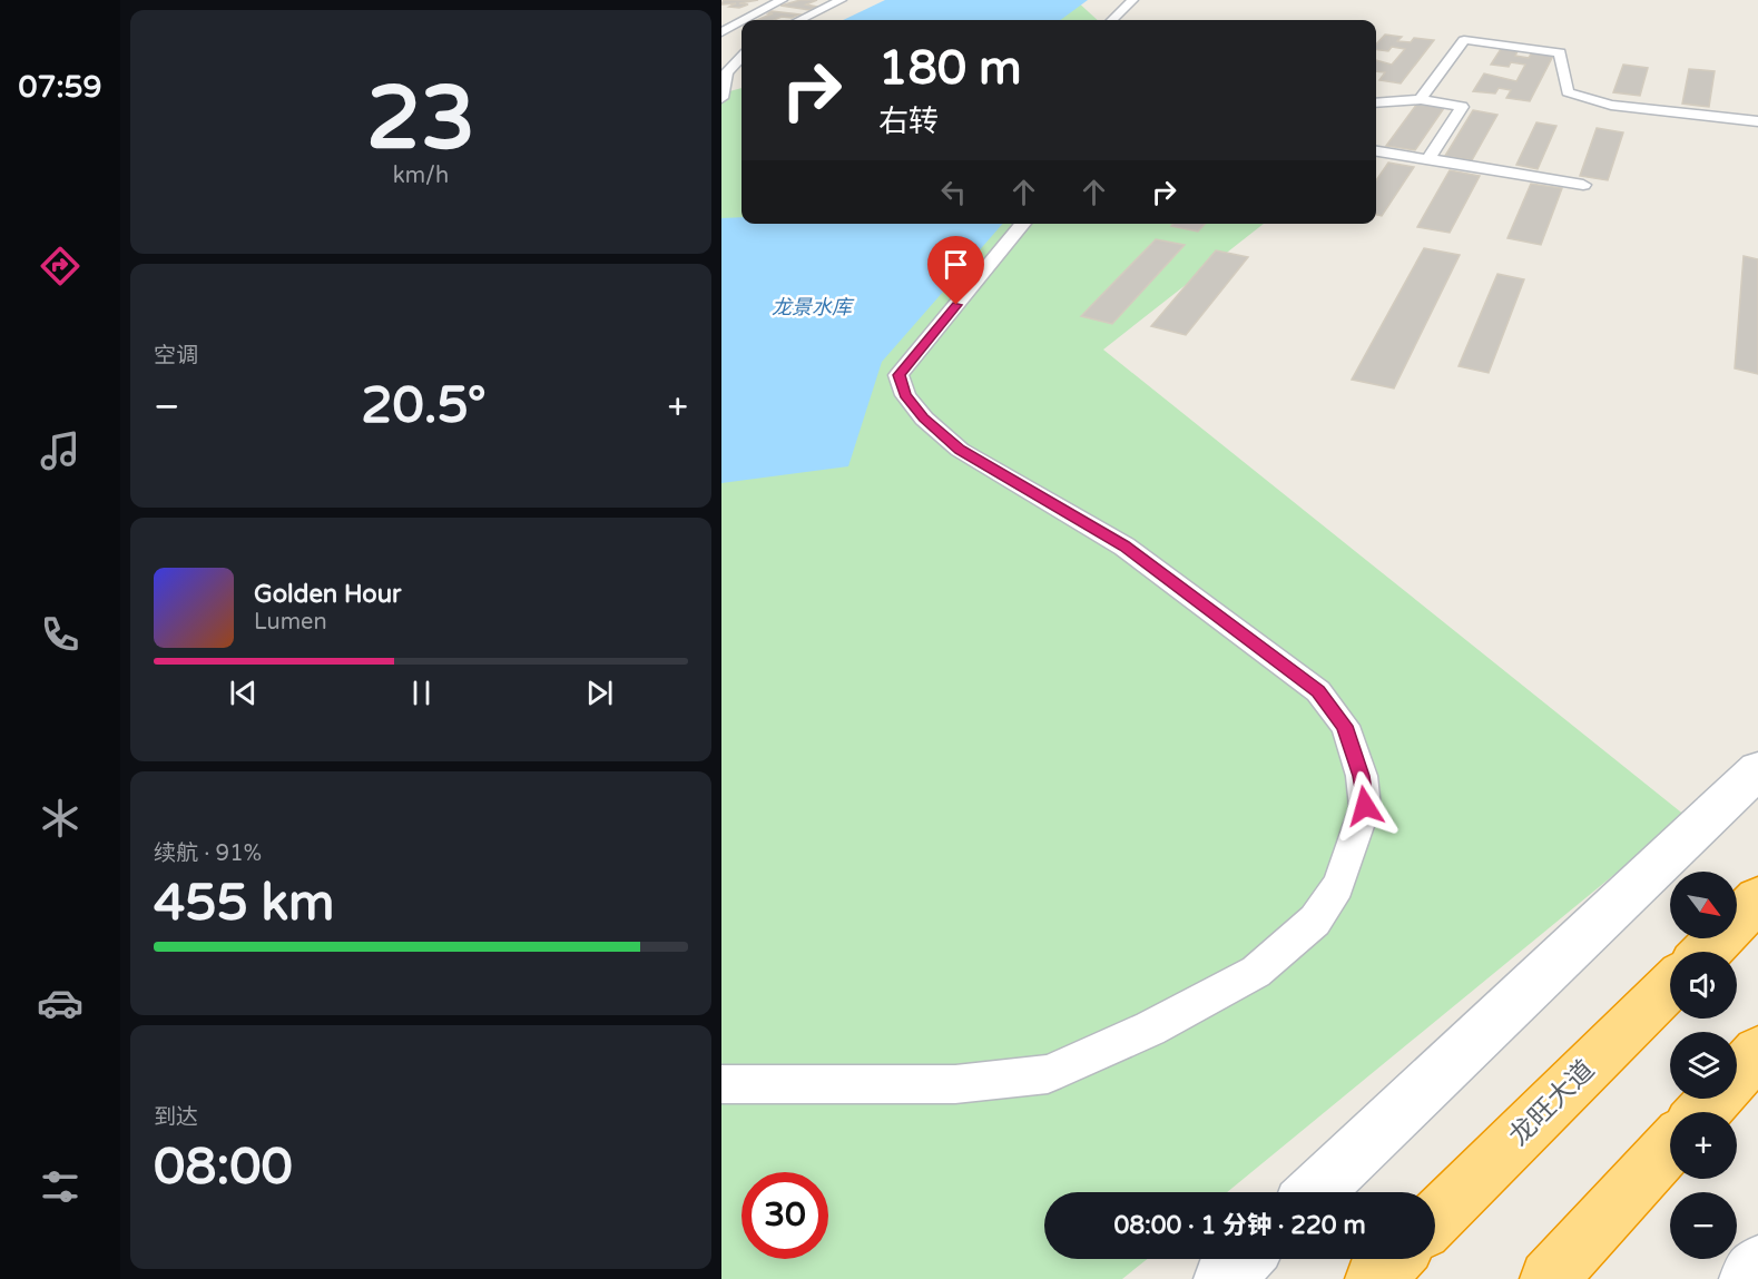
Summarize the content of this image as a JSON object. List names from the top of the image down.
{
  "streets": {
    "highway": ["龙旺大道"]
  },
  "water": ["龙景水库"],
  "north": "bottom right",
  "page": {
    "tabs": "07:59",
    "tile": [
      ["23", "km/h"],
      "空调",
      ["续航 · 91%", "455 km"],
      ["到达", "08:00"]
    ],
    "turn": ["180 m", "右转"],
    "heat": ["−", "20.5°", "+"],
    "song": ["Golden Hour", "Lumen"],
    "map_buttons": ["+", "−"],
    "limit": "30",
    "trip": "08:00 · 1 分钟 · 220 m"
  }
}
